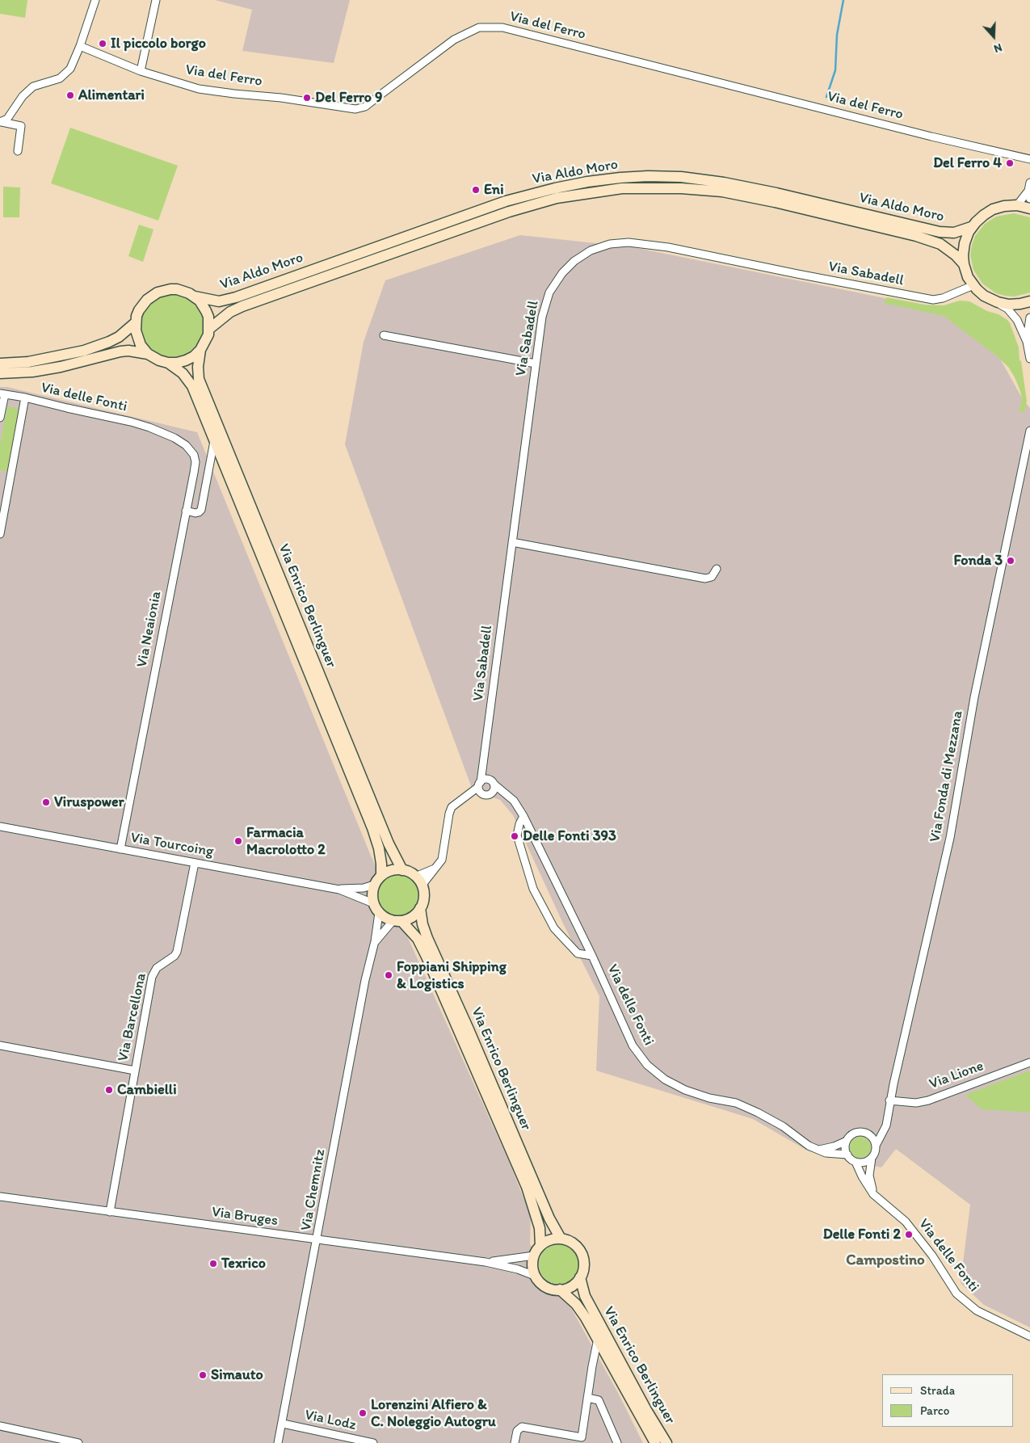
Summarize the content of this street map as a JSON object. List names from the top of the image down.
{
  "streets": {
    "main road": ["Via Aldo Moro", "Via Enrico Berlinguer"],
    "street": [
      "Via del Ferro",
      "Via Sabadell",
      "Via delle Fonti",
      "Via Neaionia",
      "Via Fonda di Mezzana",
      "Via Tourcoing",
      "Via Barcellona",
      "Via Lione",
      "Via Chemnitz",
      "Via Bruges",
      "Via Lodz"
    ]
  },
  "crossings": [
    ["Via Aldo Moro", "Via Sabadell"],
    ["Via Aldo Moro", "Via Enrico Berlinguer"],
    ["Via delle Fonti", "Via Neaionia"],
    ["Via delle Fonti", "Via Fonda di Mezzana"],
    ["Via Enrico Berlinguer", "Via Tourcoing"],
    ["Via Enrico Berlinguer", "Via Chemnitz"],
    ["Via Enrico Berlinguer", "Via Bruges"],
    ["Via Neaionia", "Via Tourcoing"],
    ["Via Fonda di Mezzana", "Via Lione"],
    ["Via Tourcoing", "Via Barcellona"],
    ["Via Tourcoing", "Via Chemnitz"],
    ["Via Barcellona", "Via Bruges"],
    ["Via Chemnitz", "Via Bruges"],
    ["Via Chemnitz", "Via Lodz"]
  ],
  "districts": ["Campostino"],
  "places": [
    "Il piccolo borgo",
    "Alimentari",
    "Del Ferro 9",
    "Del Ferro 4",
    "Eni",
    "Fonda 3",
    "Viruspower",
    "Delle Fonti 393",
    "Farmacia Macrolotto 2",
    "Foppiani Shipping & Logistics",
    "Cambielli",
    "Delle Fonti 2",
    "Texrico",
    "Simauto",
    "Lorenzini Alfiero & C. Noleggio Autogru"
  ],
  "legend": ["Strada", "Parco"],
  "north": "bottom"
}
